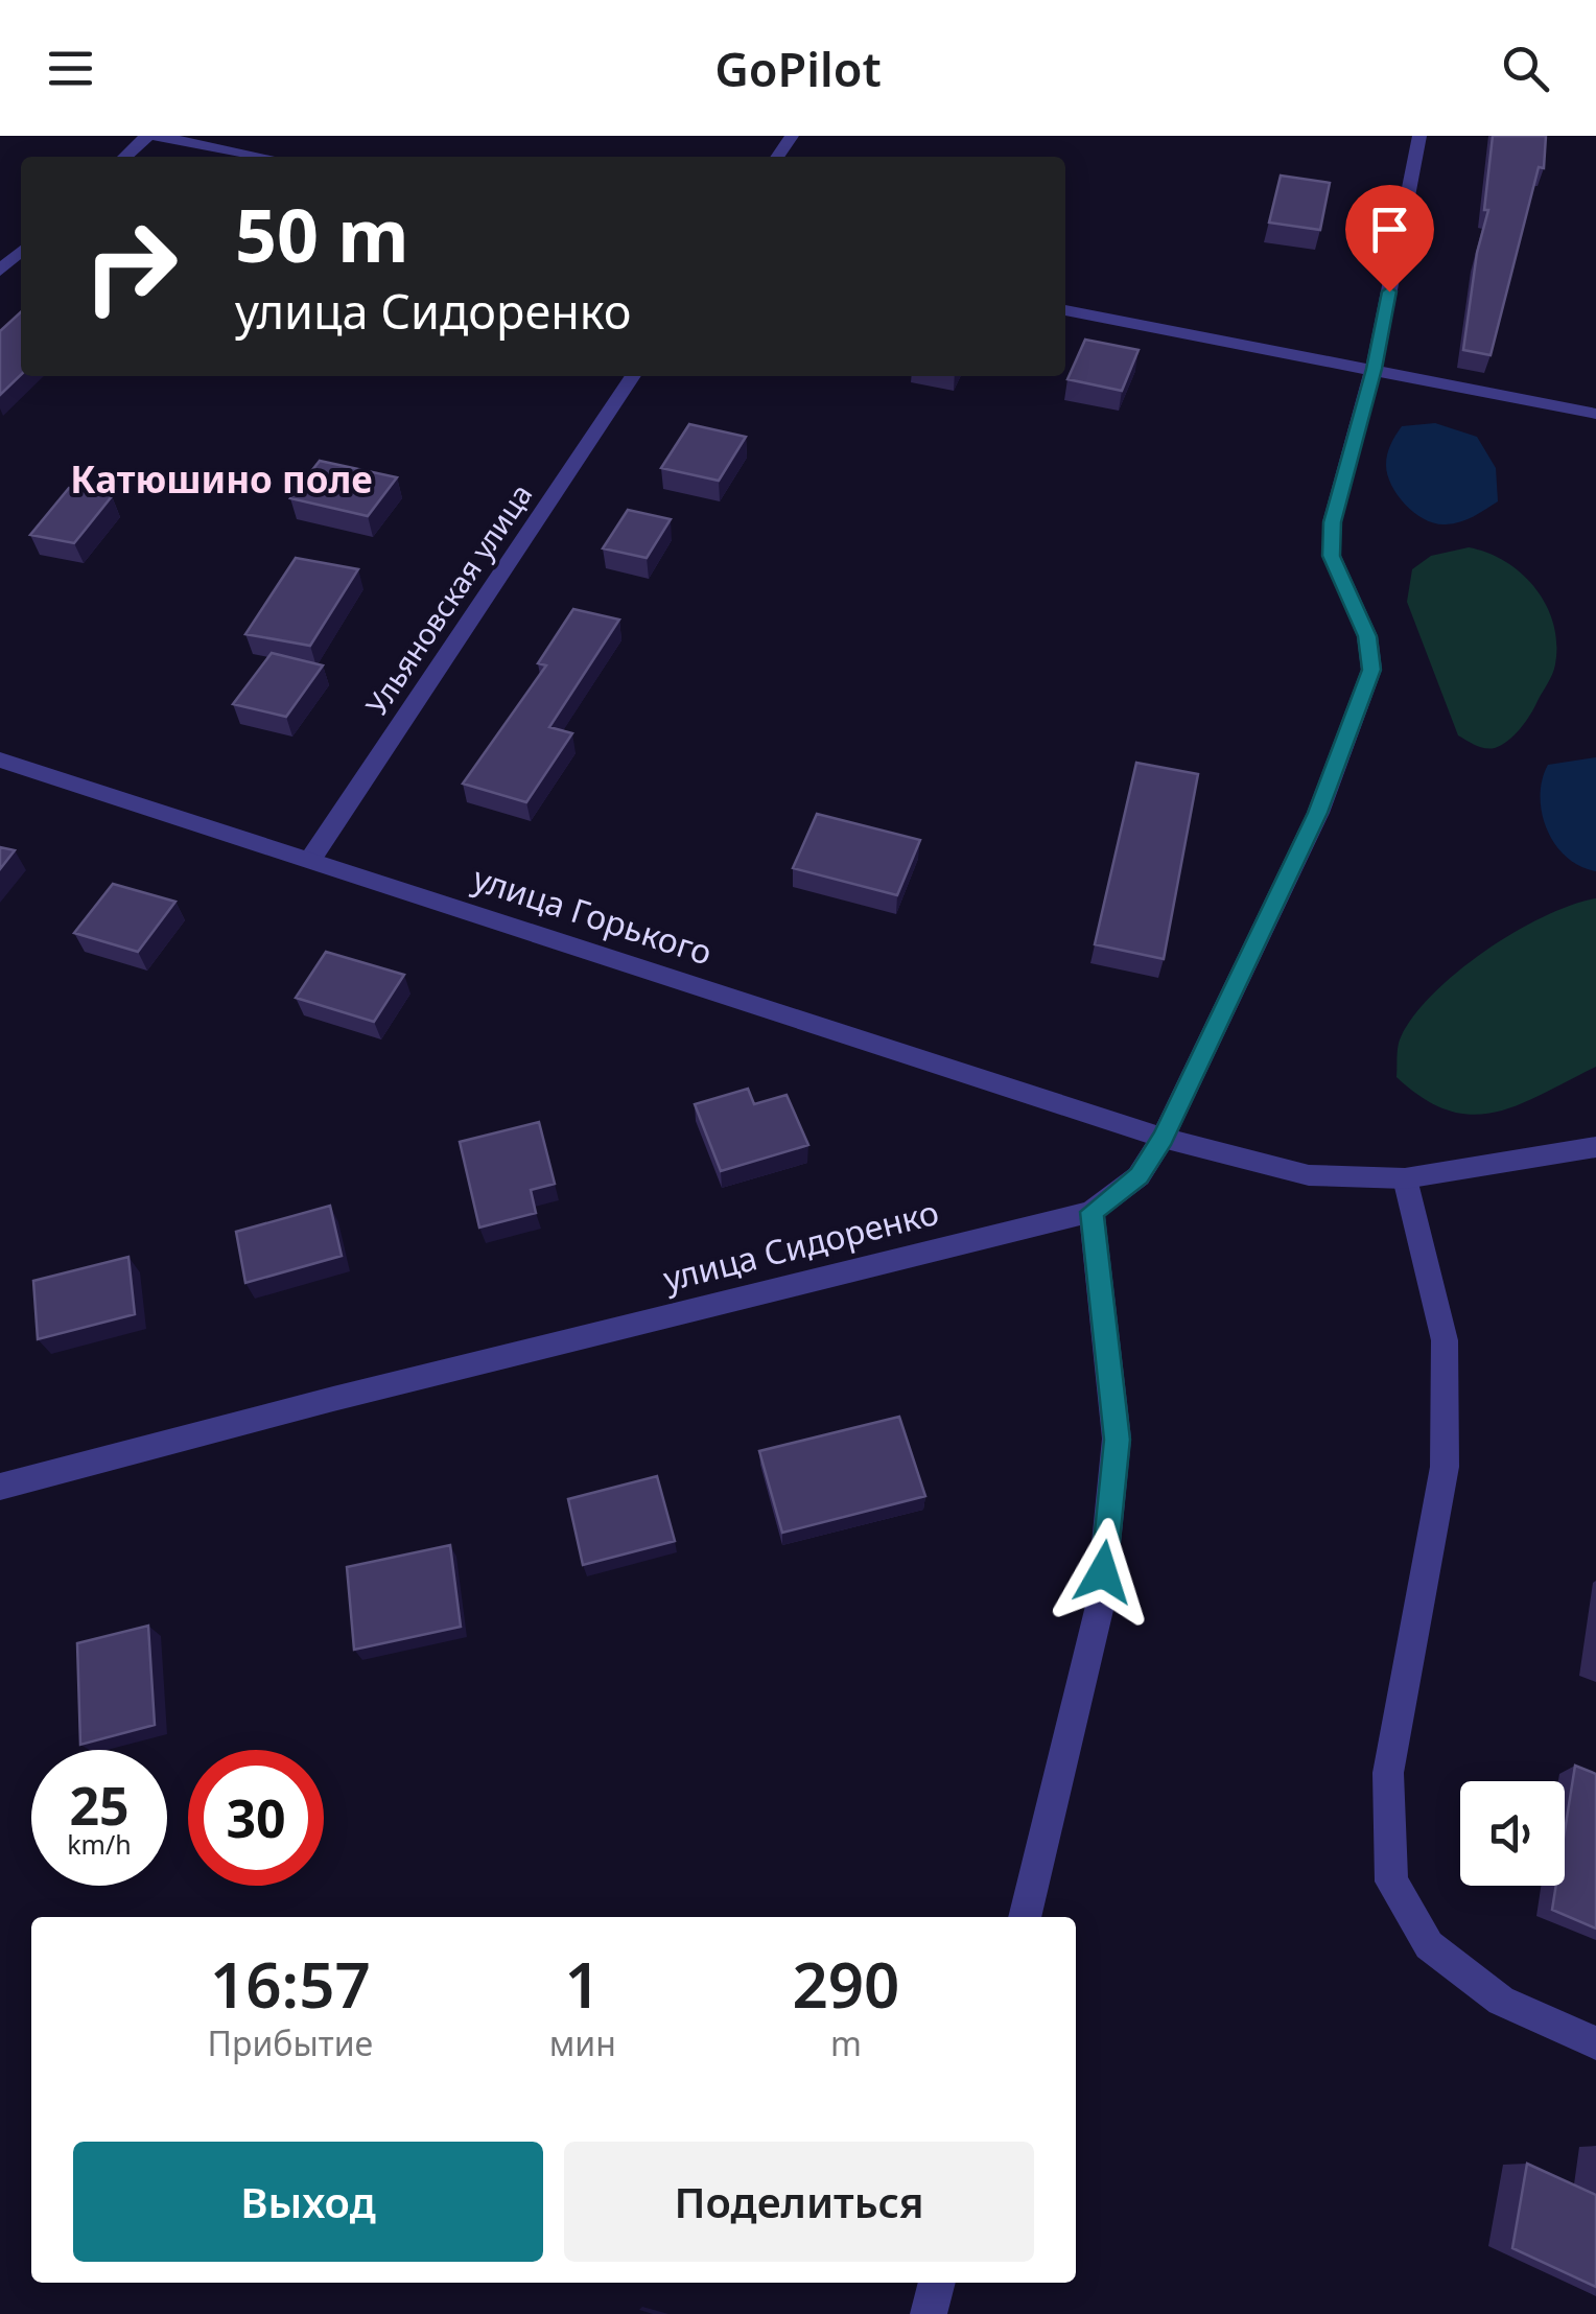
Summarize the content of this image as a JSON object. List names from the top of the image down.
{
  "streets": {
    "street": ["Ульяновская улица", "улица Горького", "улица Сидоренко"]
  },
  "crossings": [
    ["Ульяновская улица", "улица Горького"],
    ["улица Горького", "улица Сидоренко"]
  ],
  "districts": ["Катюшино поле"],
  "page": {
    "header": "GoPilot",
    "turn": ["50 m", "улица Сидоренко"],
    "speed": "25 km/h",
    "limit": "30",
    "eta": [
      "16:57",
      "Прибытие",
      "1",
      "мин",
      "290",
      "m"
    ],
    "buttons": ["Выход", "Поделиться"]
  }
}
